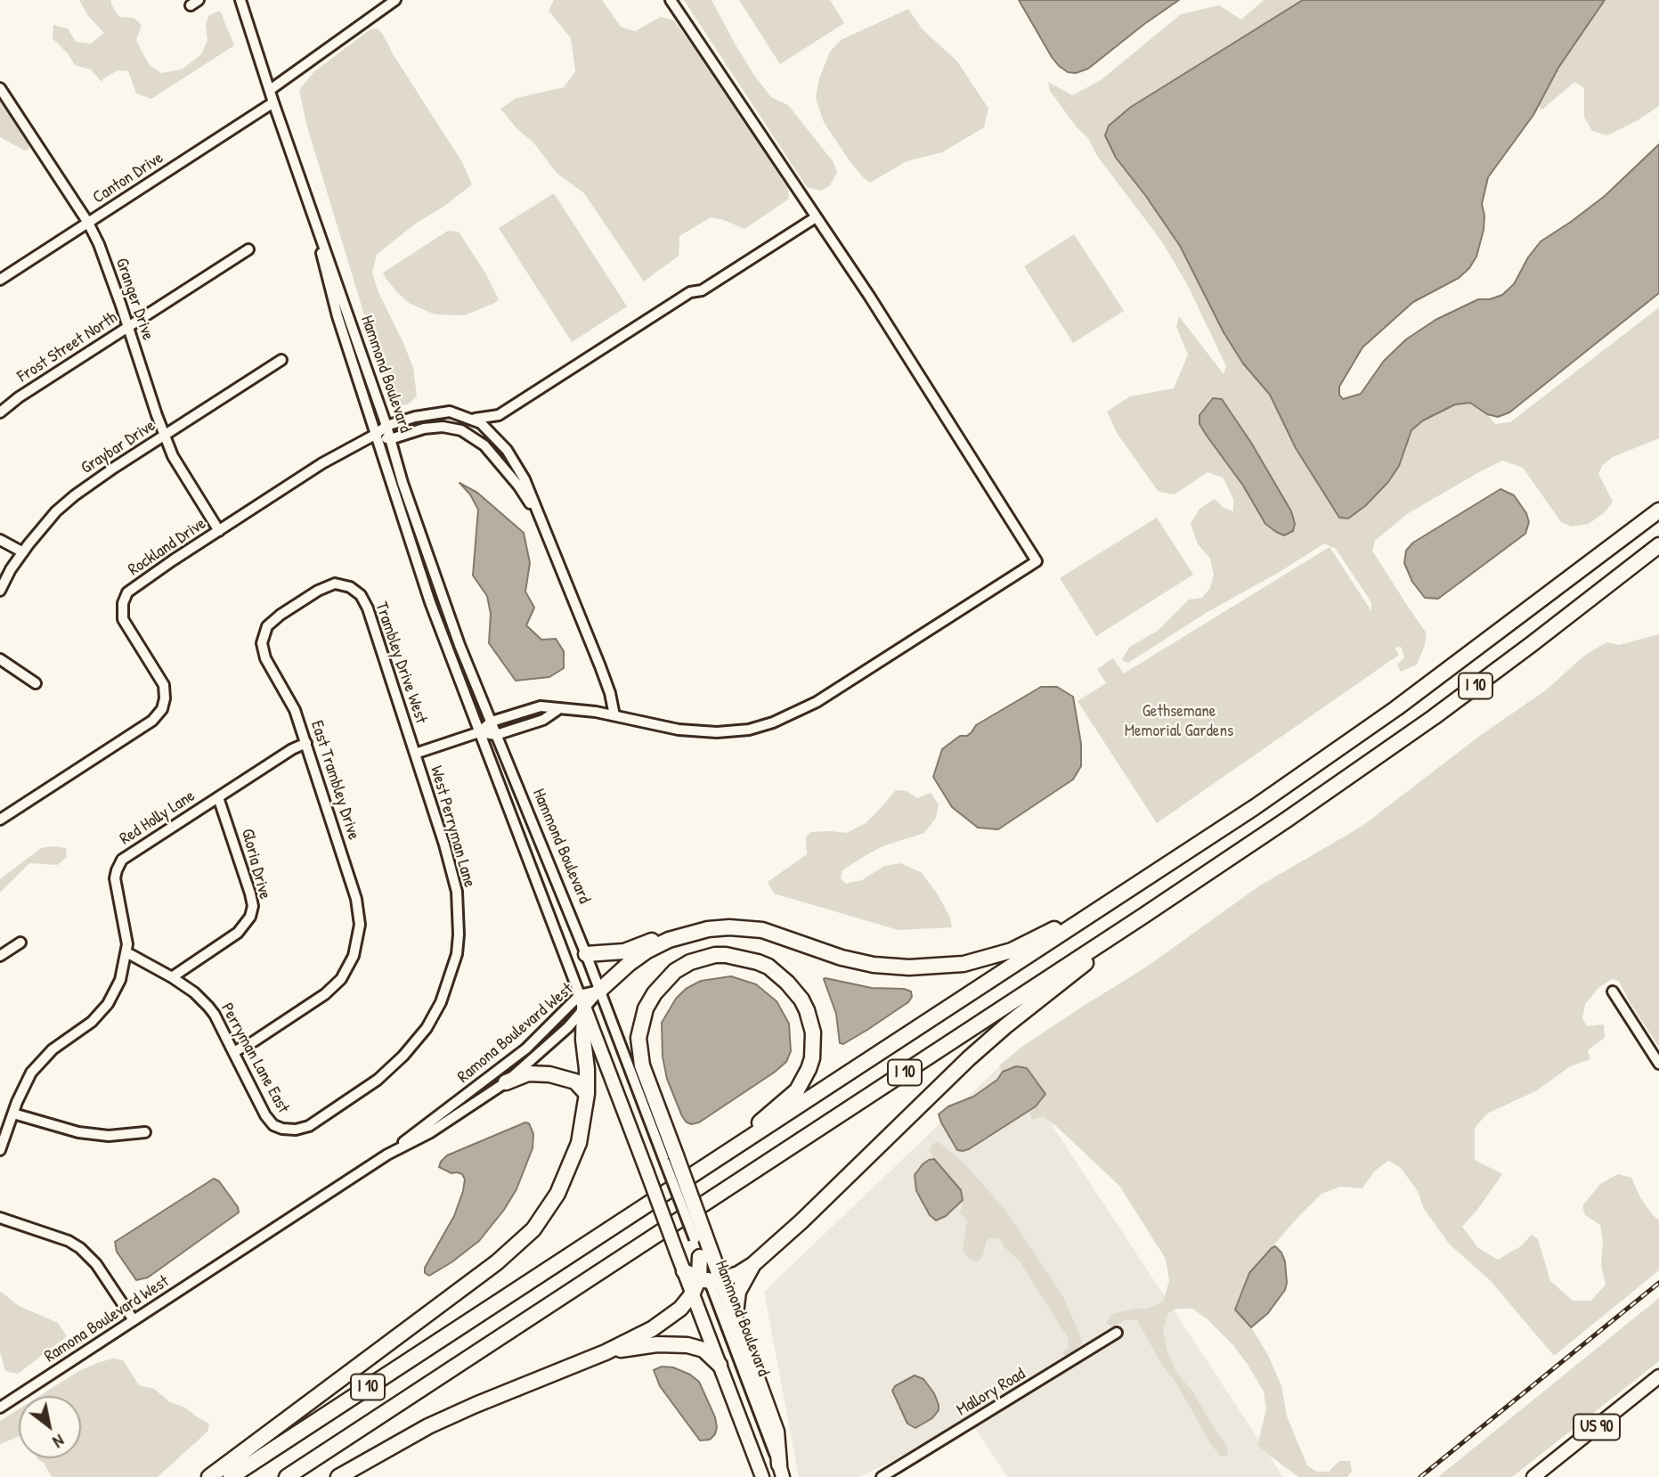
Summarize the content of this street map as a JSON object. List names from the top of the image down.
{
  "streets": {
    "highway": ["I 10"],
    "main road": ["Hammond Boulevard", "US 90"],
    "street": [
      "Canton Drive",
      "Granger Drive",
      "Frost Street North",
      "Graybar Drive",
      "Rockland Drive",
      "Trambley Drive West",
      "East Trambley Drive",
      "Red Holly Lane",
      "West Perryman Lane",
      "Gloria Drive",
      "Ramona Boulevard West",
      "Perryman Lane East",
      "Mallory Road"
    ]
  },
  "crossings": [
    ["Canton Drive", "Granger Drive"],
    ["Canton Drive", "Hammond Boulevard"],
    ["Granger Drive", "Frost Street North"],
    ["Granger Drive", "Graybar Drive"],
    ["Granger Drive", "Rockland Drive"],
    ["Hammond Boulevard", "Rockland Drive"],
    ["Hammond Boulevard", "Ramona Boulevard West"],
    ["Trambley Drive West", "East Trambley Drive"],
    ["Trambley Drive West", "West Perryman Lane"],
    ["East Trambley Drive", "Red Holly Lane"],
    ["East Trambley Drive", "Perryman Lane East"],
    ["Red Holly Lane", "Gloria Drive"],
    ["Red Holly Lane", "Perryman Lane East"],
    ["West Perryman Lane", "Perryman Lane East"],
    ["Gloria Drive", "Perryman Lane East"]
  ],
  "parks": ["Gethsemane Memorial Gardens"],
  "north": "bottom right"
}
